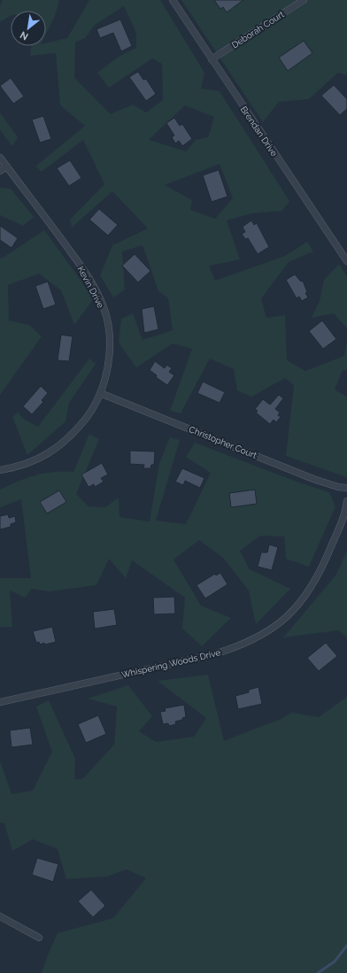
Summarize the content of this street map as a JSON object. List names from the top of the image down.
{
  "streets": {
    "street": [
      "Deborah Court",
      "Brendan Drive",
      "Kevin Drive",
      "Christopher Court",
      "Whispering Woods Drive"
    ]
  },
  "crossings": [
    ["Deborah Court", "Brendan Drive"],
    ["Kevin Drive", "Christopher Court"]
  ],
  "north": "bottom left"
}
